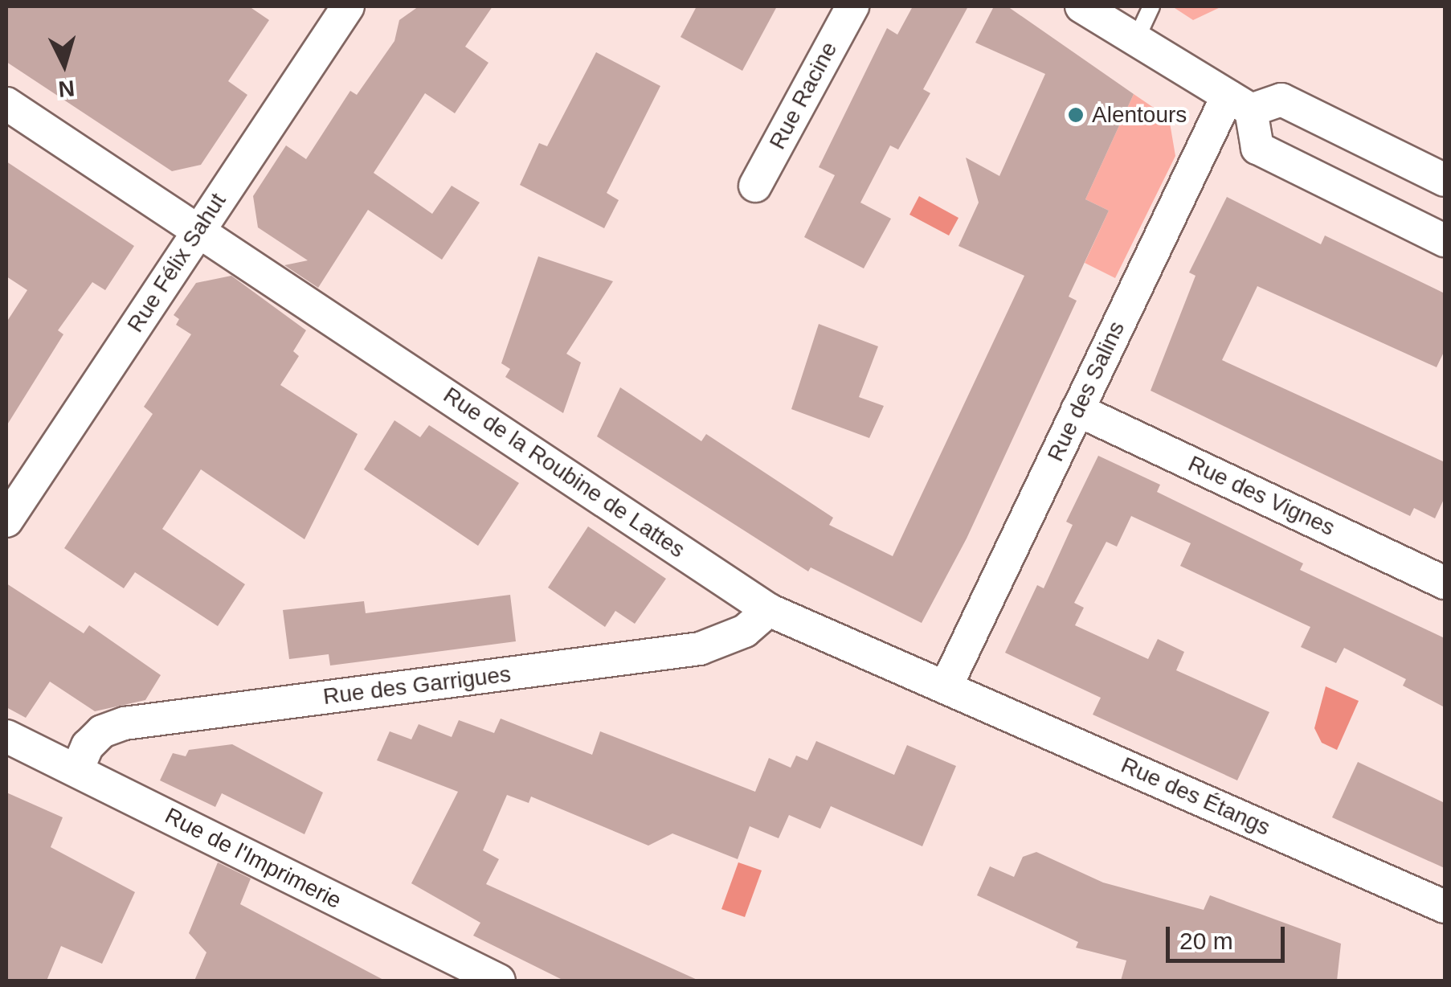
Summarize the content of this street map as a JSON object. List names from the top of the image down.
{
  "streets": {
    "street": [
      "Rue Racine",
      "Rue Félix Sahut",
      "Rue des Salins",
      "Rue de la Roubine de Lattes",
      "Rue des Vignes",
      "Rue des Garrigues",
      "Rue des Étangs",
      "Rue de l'Imprimerie"
    ]
  },
  "crossings": [
    ["Rue Félix Sahut", "Rue de la Roubine de Lattes"],
    ["Rue des Salins", "Rue de la Roubine de Lattes"],
    ["Rue des Salins", "Rue des Vignes"],
    ["Rue des Salins", "Rue des Étangs"],
    ["Rue de la Roubine de Lattes", "Rue des Garrigues"],
    ["Rue de la Roubine de Lattes", "Rue des Étangs"],
    ["Rue des Garrigues", "Rue de l'Imprimerie"]
  ],
  "places": ["Alentours"],
  "scale_bar": "20 m",
  "north": "bottom"
}
